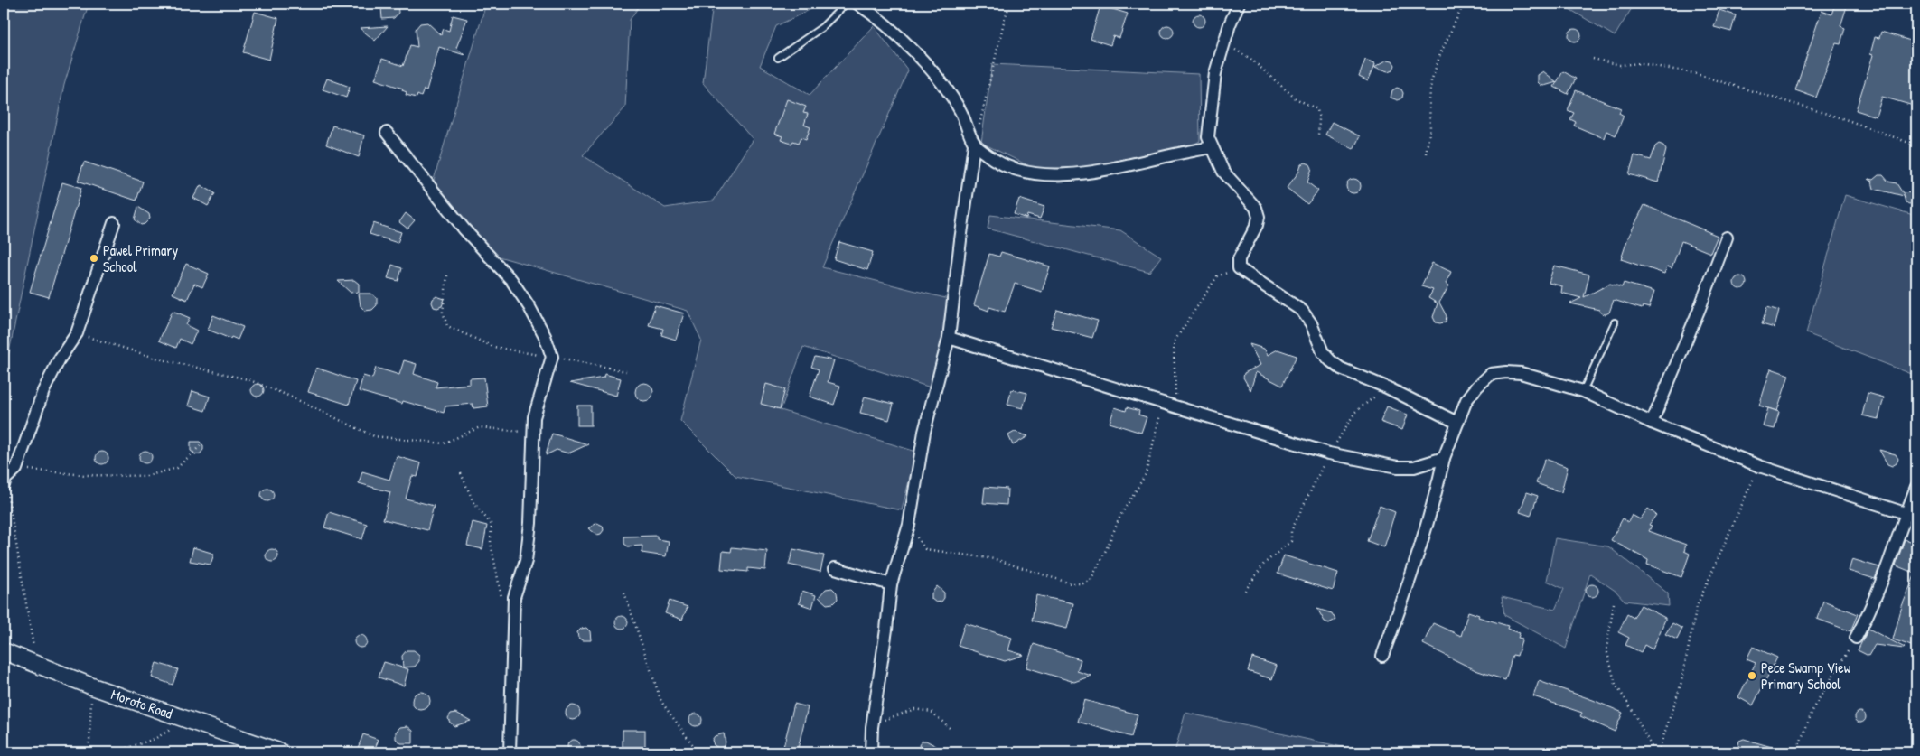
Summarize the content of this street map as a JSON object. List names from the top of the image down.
{
  "streets": {
    "main road": ["Moroto Road"]
  },
  "places": ["Pawel Primary School", "Pece Swamp View Primary School"]
}
